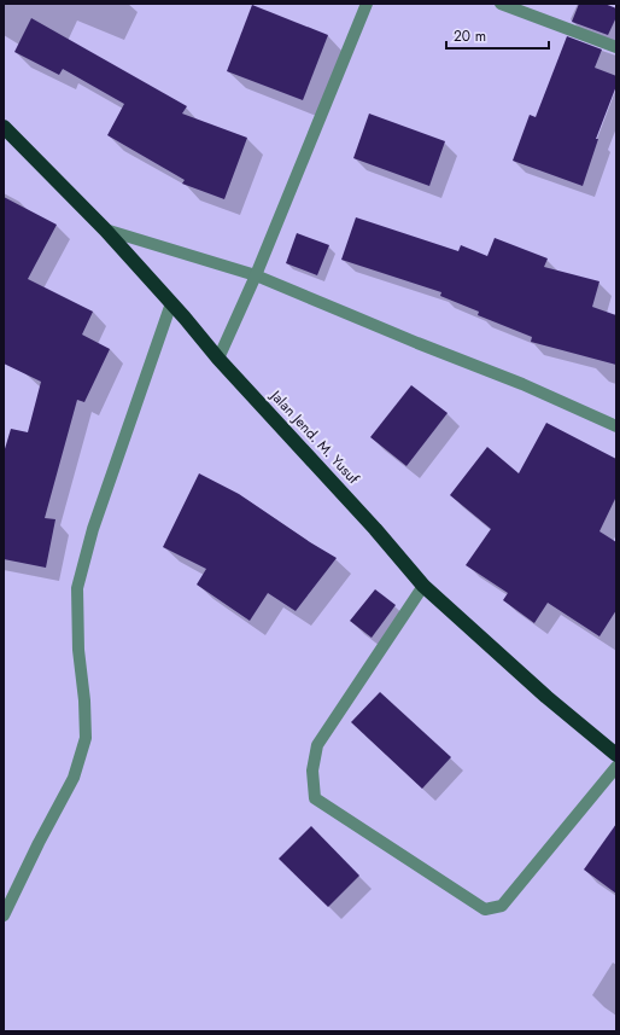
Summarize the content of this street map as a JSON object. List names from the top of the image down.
{
  "streets": {
    "highway": ["Jalan Jend. M. Yusuf"]
  },
  "scale_bar": "20 m"
}
